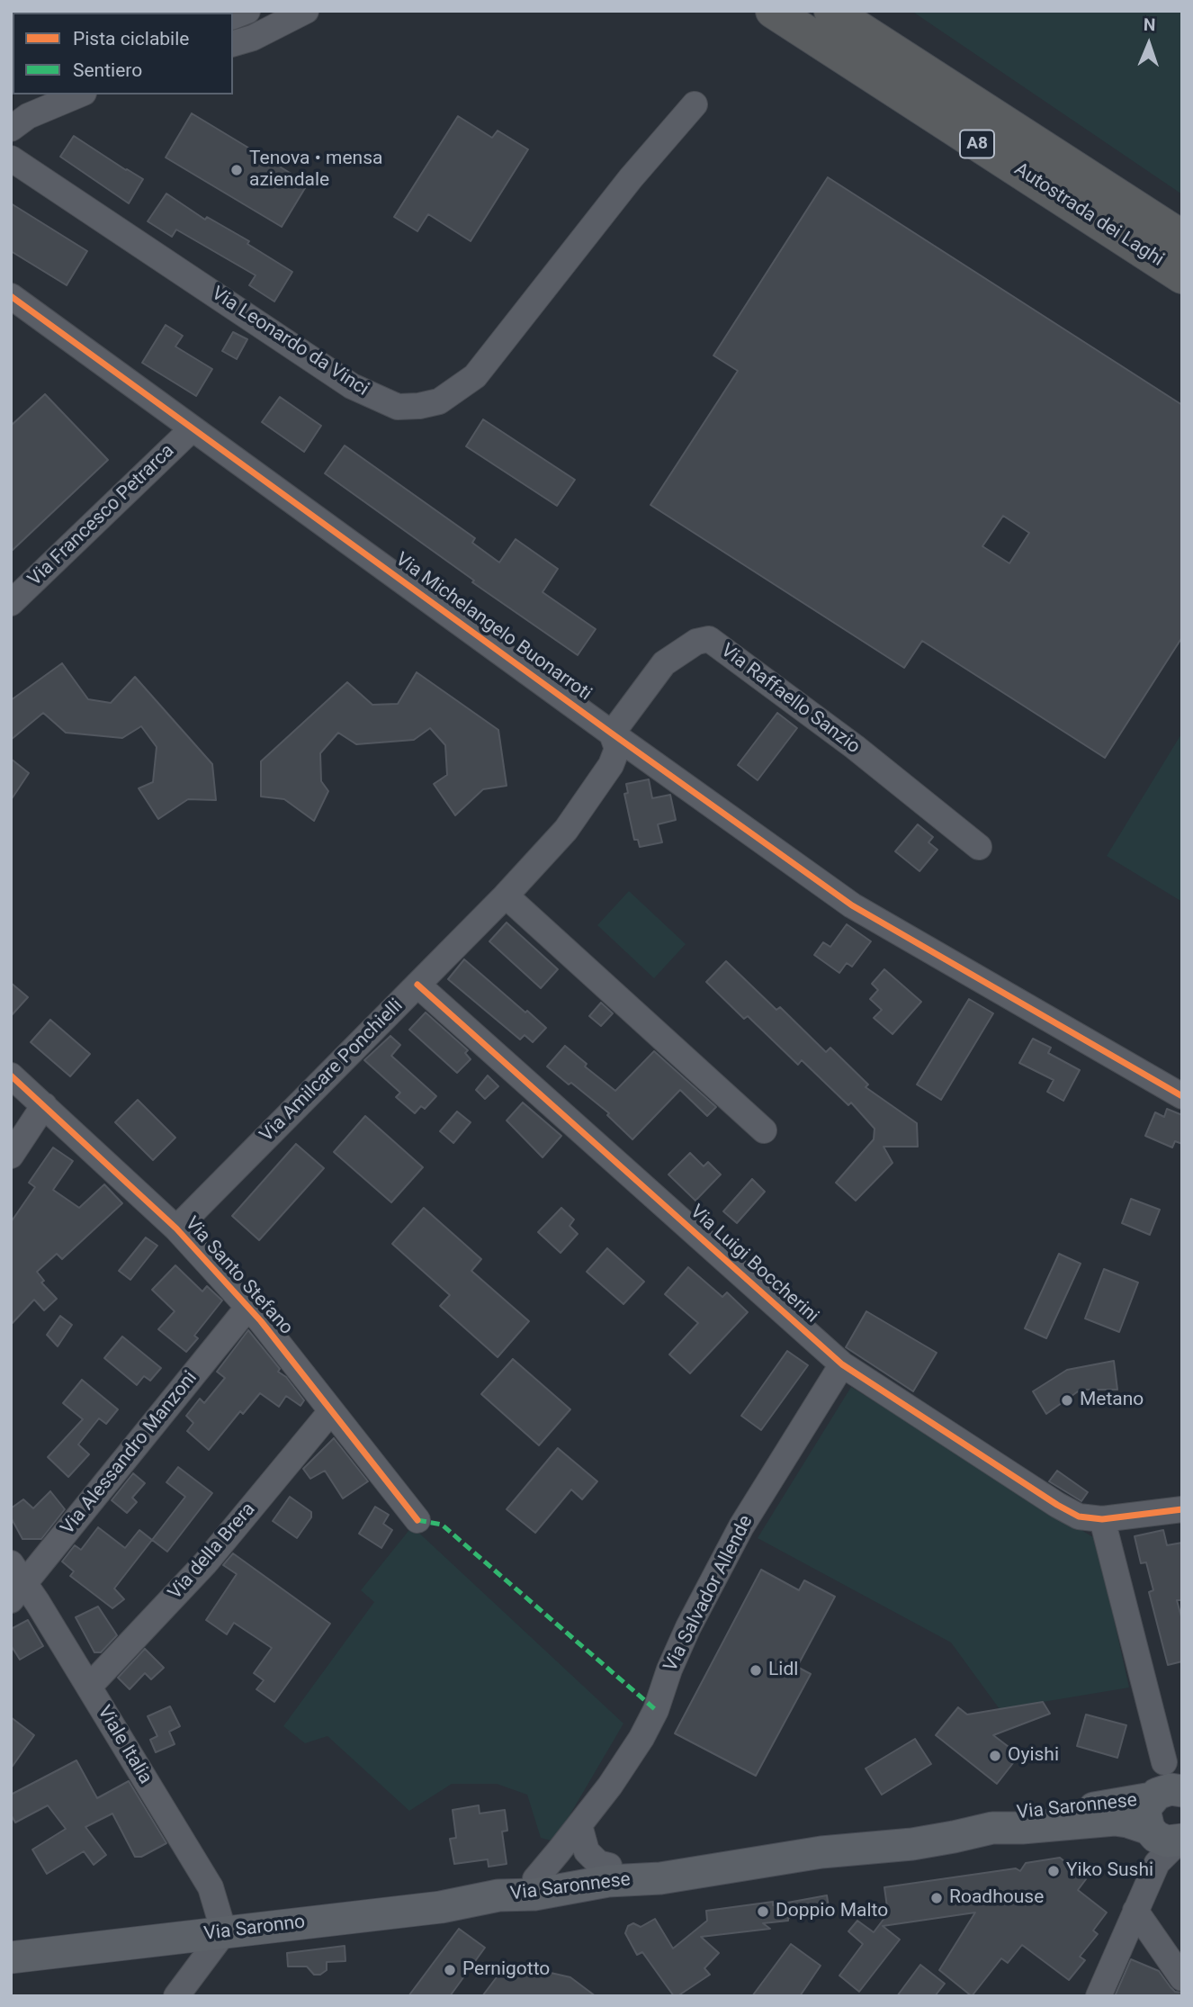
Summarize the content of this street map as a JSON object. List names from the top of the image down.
{
  "streets": {
    "highway": ["A8", "Autostrada dei Laghi"],
    "main road": ["Via Saronnese", "Via Saronno"],
    "street": [
      "Via Leonardo da Vinci",
      "Via Francesco Petrarca",
      "Via Michelangelo Buonarroti",
      "Via Raffaello Sanzio",
      "Via Amilcare Ponchielli",
      "Via Luigi Boccherini",
      "Via Santo Stefano",
      "Via Alessandro Manzoni",
      "Via della Brera",
      "Via Salvador Allende",
      "Viale Italia"
    ]
  },
  "crossings": [
    ["Via Francesco Petrarca", "Via Michelangelo Buonarroti"],
    ["Via Michelangelo Buonarroti", "Via Raffaello Sanzio"],
    ["Via Michelangelo Buonarroti", "Via Amilcare Ponchielli"],
    ["Via Raffaello Sanzio", "Via Amilcare Ponchielli"],
    ["Via Amilcare Ponchielli", "Via Luigi Boccherini"],
    ["Via Amilcare Ponchielli", "Via Santo Stefano"],
    ["Via Luigi Boccherini", "Via Salvador Allende"],
    ["Via Santo Stefano", "Via Alessandro Manzoni"],
    ["Via Santo Stefano", "Via della Brera"],
    ["Via Alessandro Manzoni", "Viale Italia"],
    ["Via della Brera", "Viale Italia"],
    ["Via Salvador Allende", "Via Saronnese"],
    ["Viale Italia", "Via Saronno"],
    ["Via Saronnese", "Via Saronno"]
  ],
  "places": [
    "Tenova • mensa aziendale",
    "Metano",
    "Lidl",
    "Oyishi",
    "Yiko Sushi",
    "Roadhouse",
    "Doppio Malto",
    "Pernigotto"
  ],
  "legend": ["Pista ciclabile", "Sentiero"],
  "north": "top"
}
